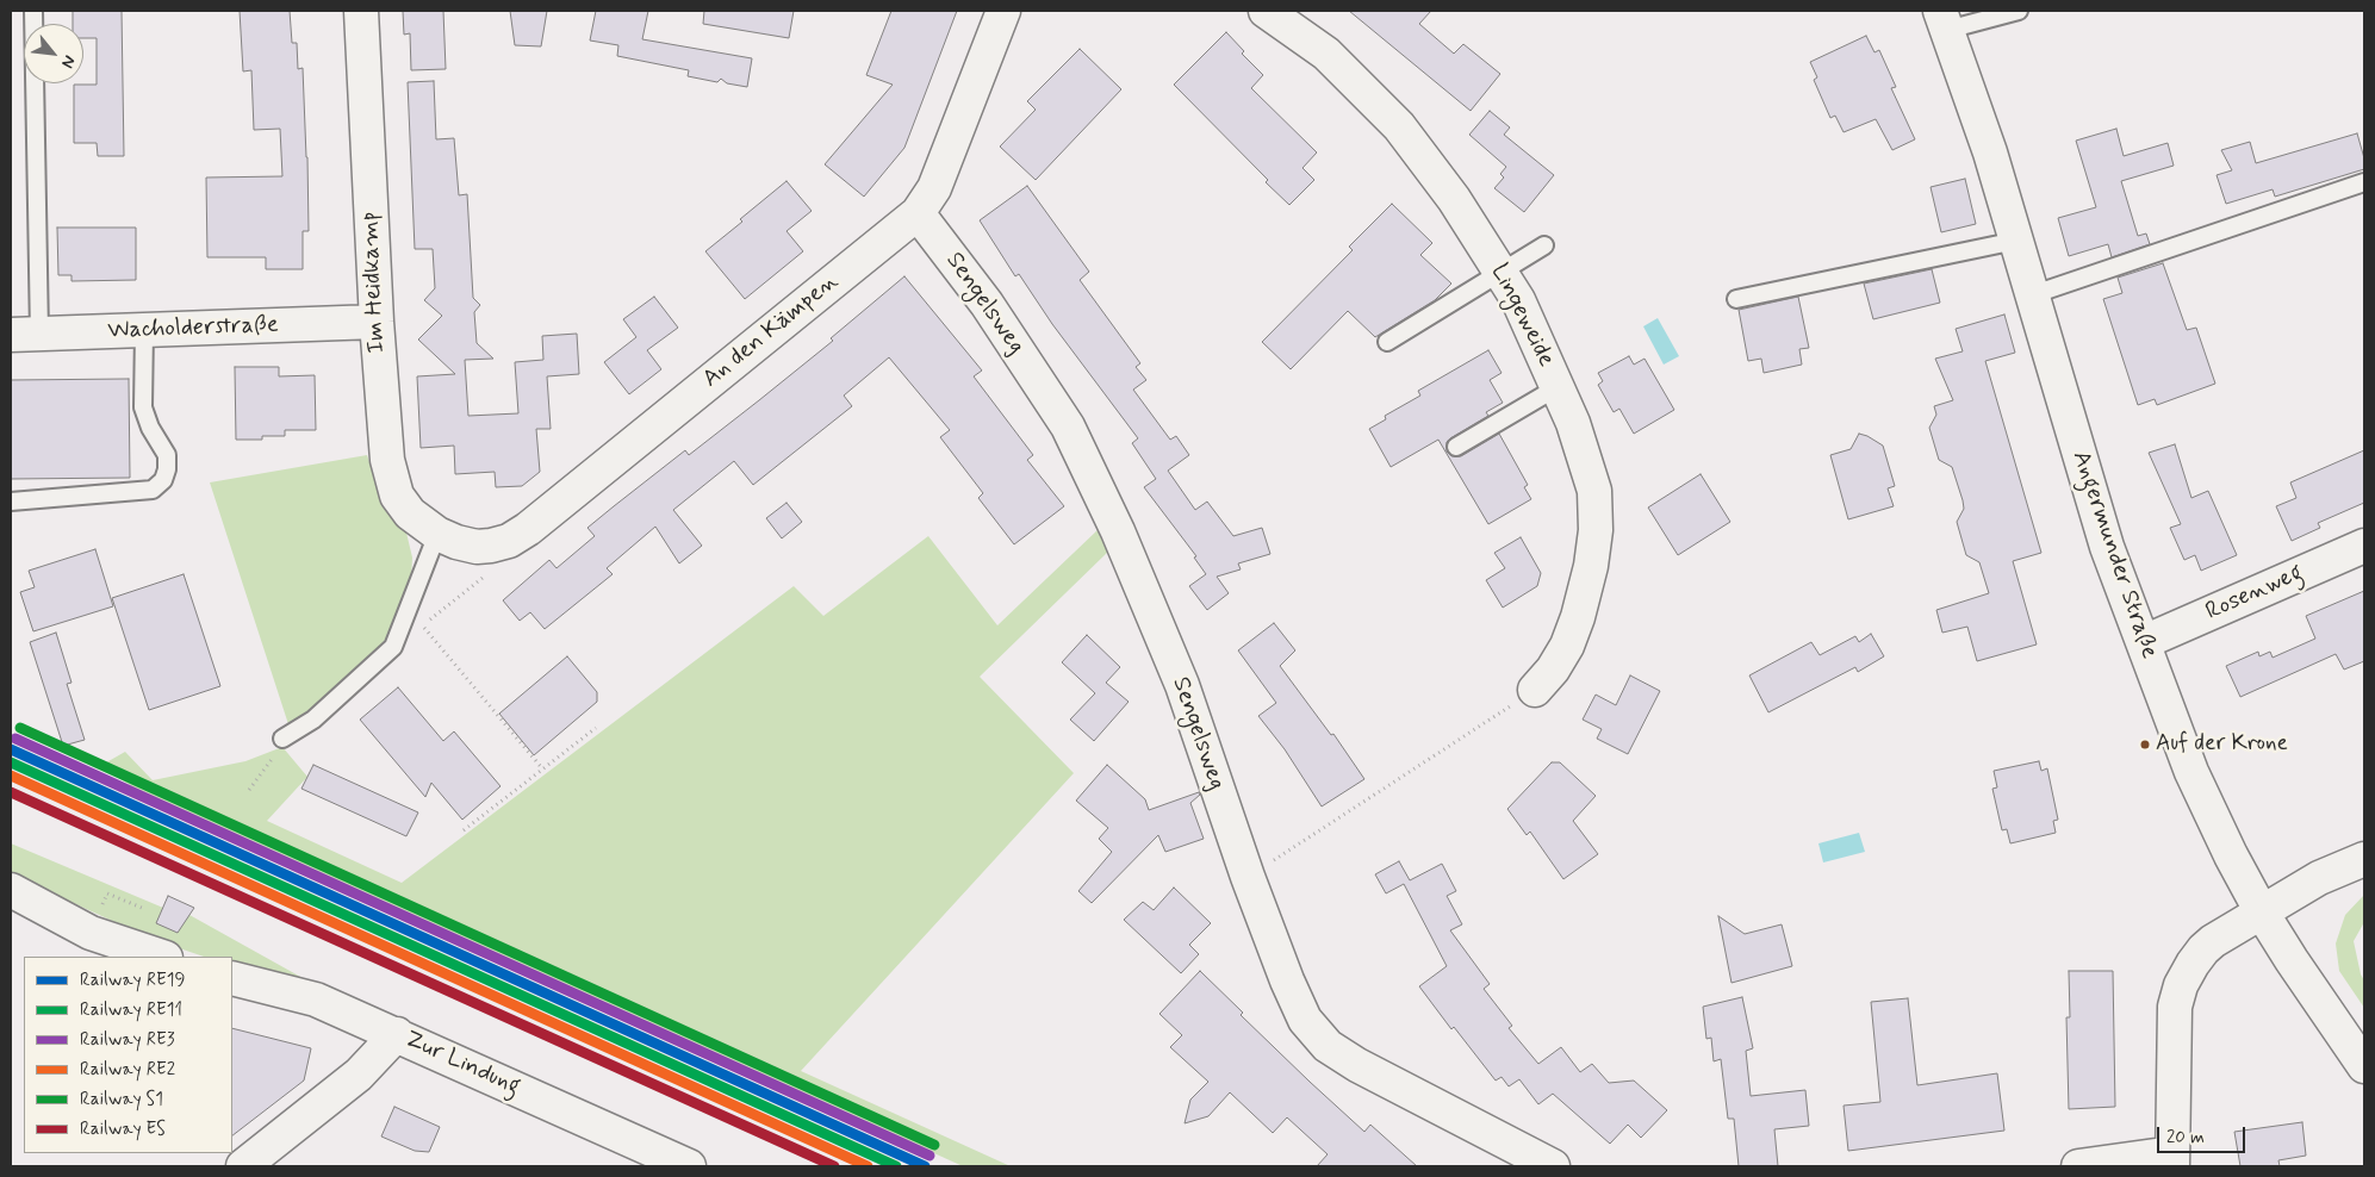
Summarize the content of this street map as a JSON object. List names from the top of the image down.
{
  "streets": {
    "street": [
      "Im Heidkamp",
      "Sengelsweg",
      "Lingeweide",
      "Wacholderstraße",
      "An den Kämpen",
      "Angermunder Straße",
      "Rosenweg",
      "Zur Lindung"
    ]
  },
  "crossings": [
    ["Im Heidkamp", "Wacholderstraße"],
    ["Im Heidkamp", "An den Kämpen"],
    ["Sengelsweg", "An den Kämpen"],
    ["Angermunder Straße", "Rosenweg"]
  ],
  "places": ["Auf der Krone"],
  "lines": [
    "rail line S1",
    "rail line RE3",
    "rail line RE19",
    "rail line RE11",
    "rail line RE2",
    "rail line ES"
  ],
  "legend": [
    "Railway RE19",
    "Railway RE11",
    "Railway RE3",
    "Railway RE2",
    "Railway S1",
    "Railway ES"
  ],
  "scale_bar": "20 m",
  "north": "bottom right"
}
